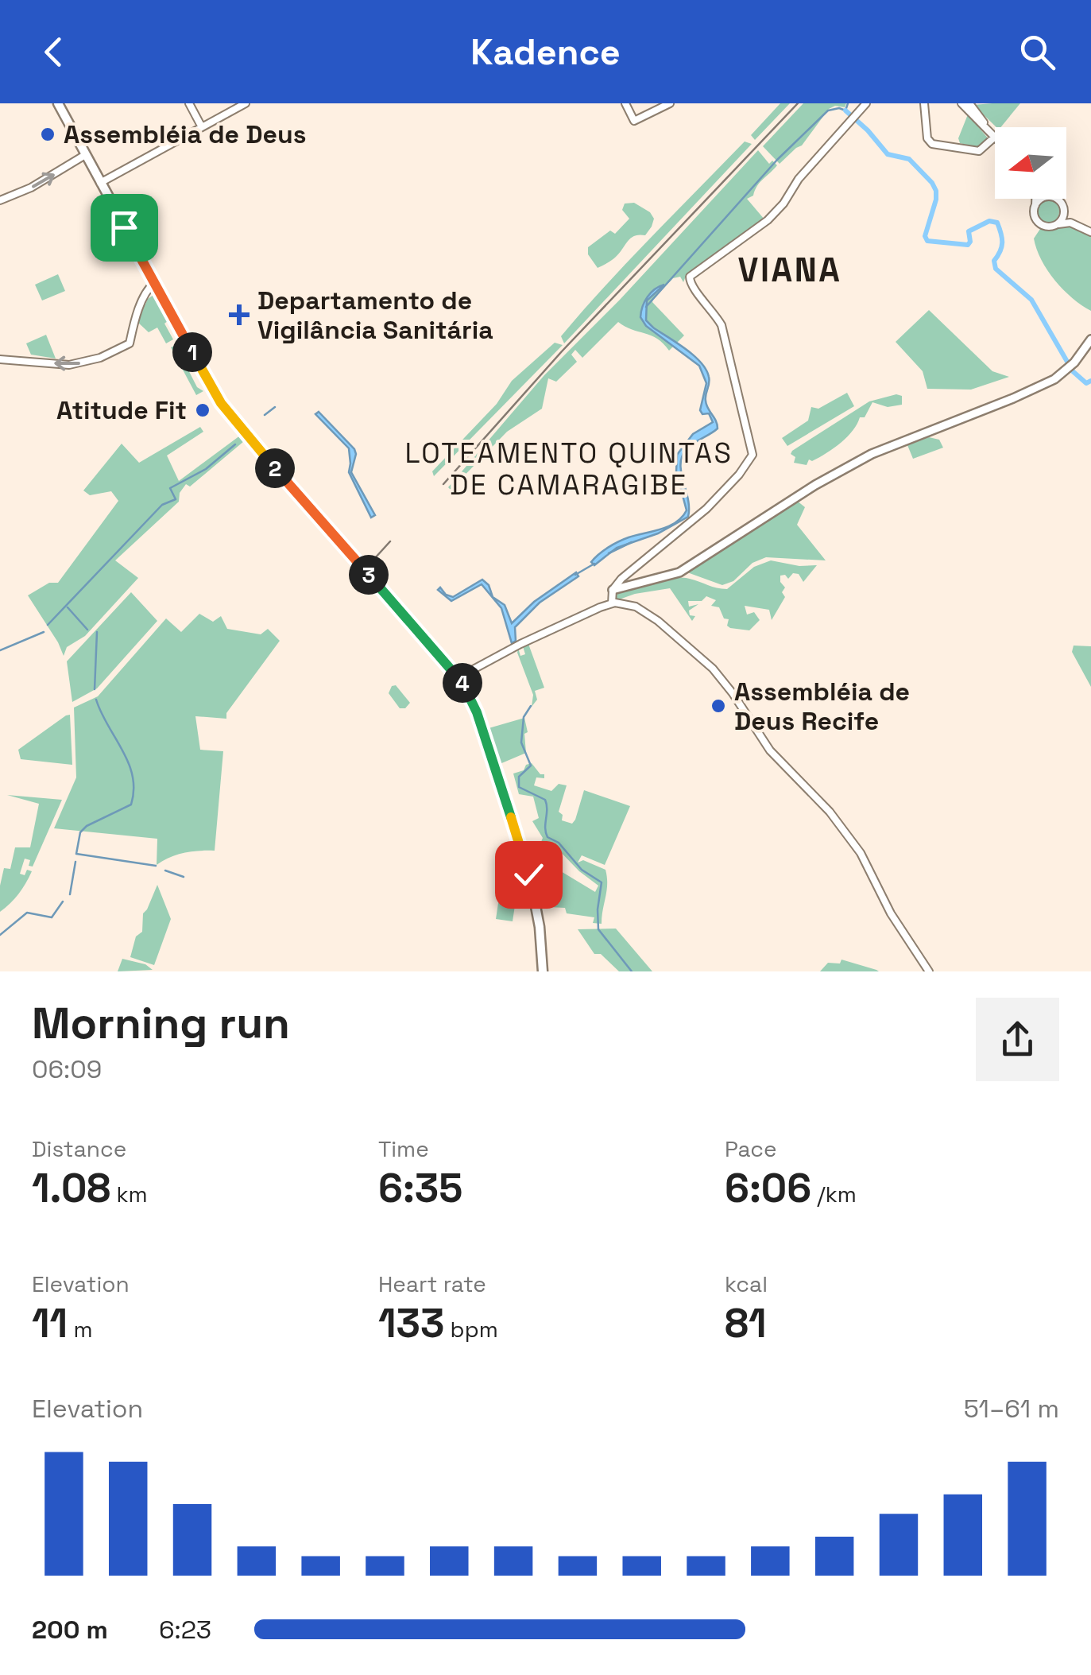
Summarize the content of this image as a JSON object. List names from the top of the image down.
{
  "districts": ["VIANA", "LOTEAMENTO QUINTAS DE CAMARAGIBE"],
  "places": {
    "other": ["Assembléia de Deus", "Atitude Fit", "Assembléia de Deus Recife"],
    "health": ["Departamento de Vigilância Sanitária"]
  },
  "north": "left",
  "page": {
    "header": "Kadence",
    "pins": [
      "1",
      "2",
      "3",
      "4"
    ],
    "heading": ["Morning run", "06:09"],
    "stats": [
      ["Distance", "1.08 km"],
      ["Time", "6:35"],
      ["Pace", "6:06 /km"],
      ["Elevation", "11 m"],
      ["Heart rate", "133 bpm"],
      ["kcal", "81"]
    ],
    "chart": ["Elevation", "51–61 m"],
    "list": [
      {
        "name": "200 m",
        "note": "6:23"
      }
    ]
  }
}
